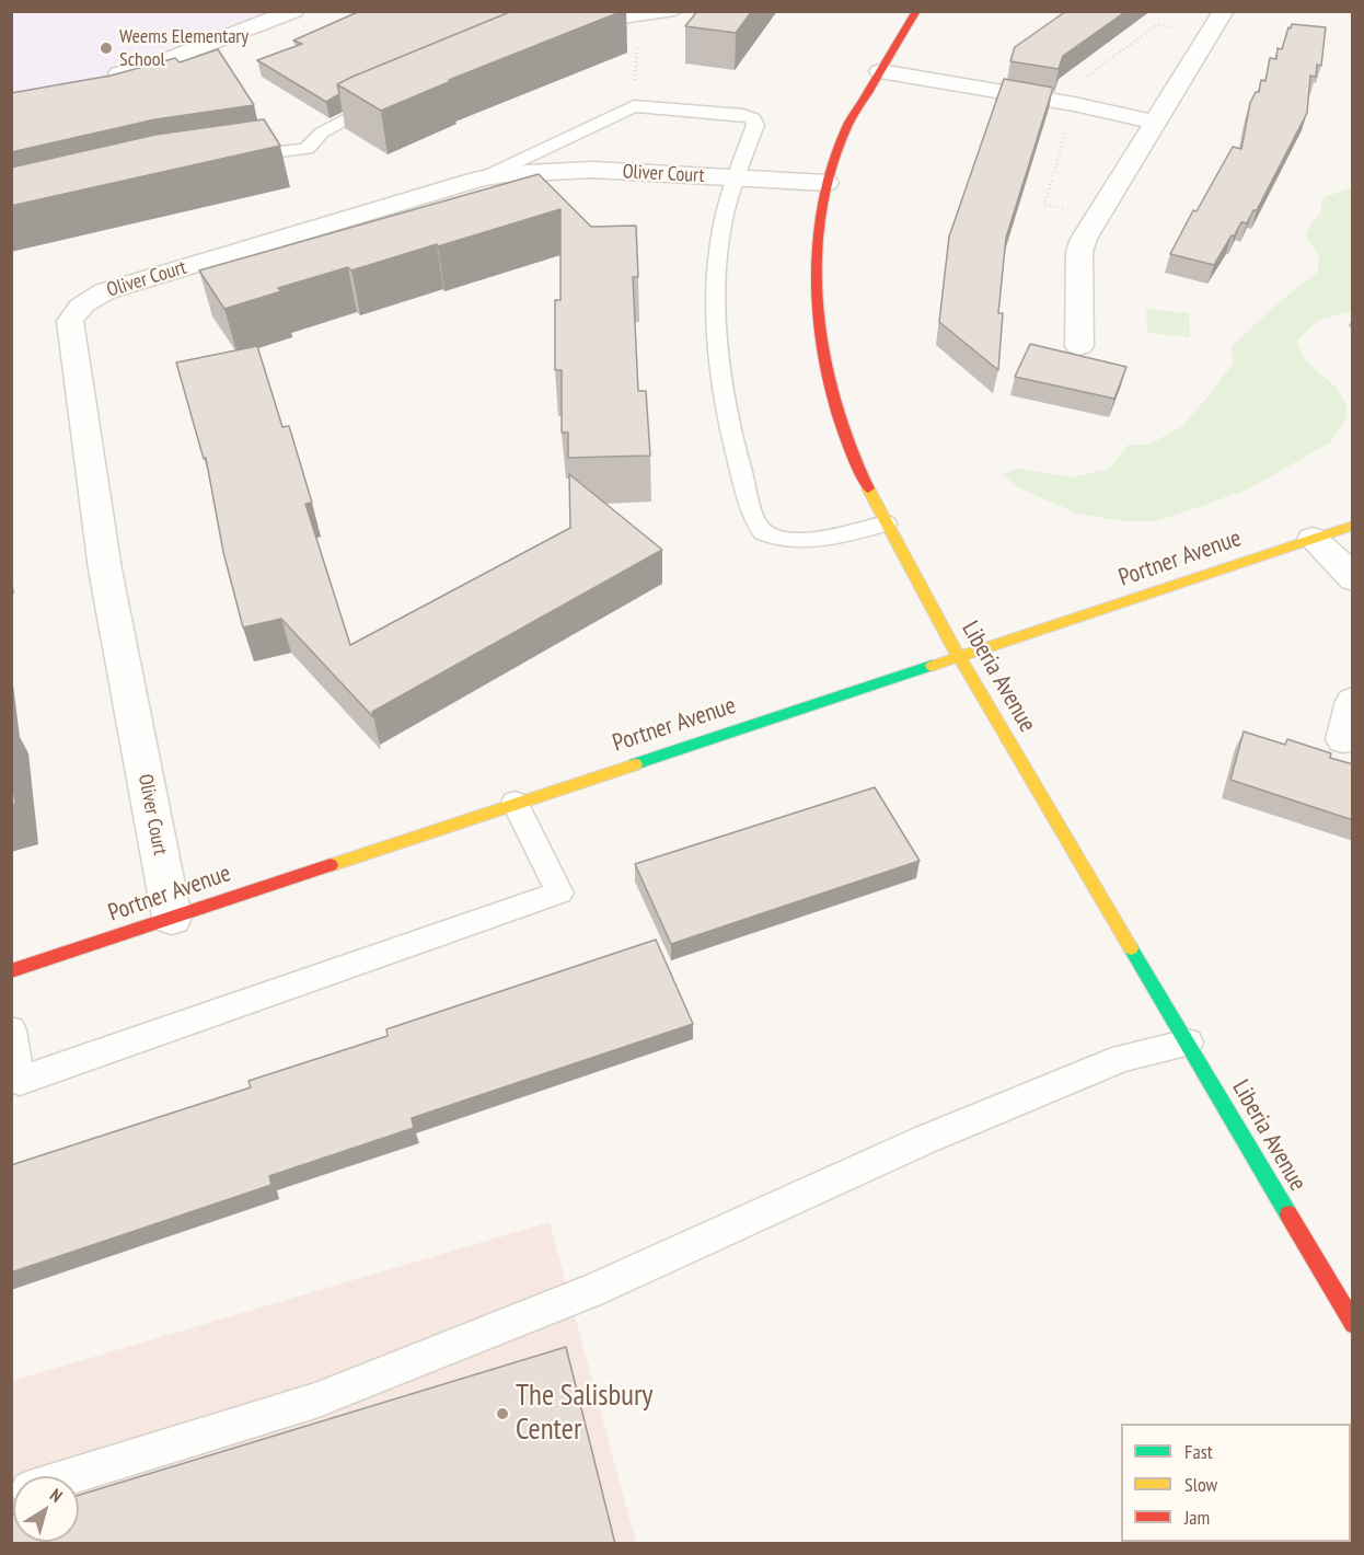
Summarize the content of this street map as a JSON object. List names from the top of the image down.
{
  "streets": {
    "main road": ["Portner Avenue", "Liberia Avenue"],
    "street": ["Oliver Court"]
  },
  "crossings": [
    ["Oliver Court", "Portner Avenue"],
    ["Oliver Court", "Liberia Avenue"],
    ["Portner Avenue", "Liberia Avenue"]
  ],
  "places": ["Weems Elementary School", "The Salisbury Center"],
  "legend": ["Fast", "Slow", "Jam"],
  "north": "top right"
}
